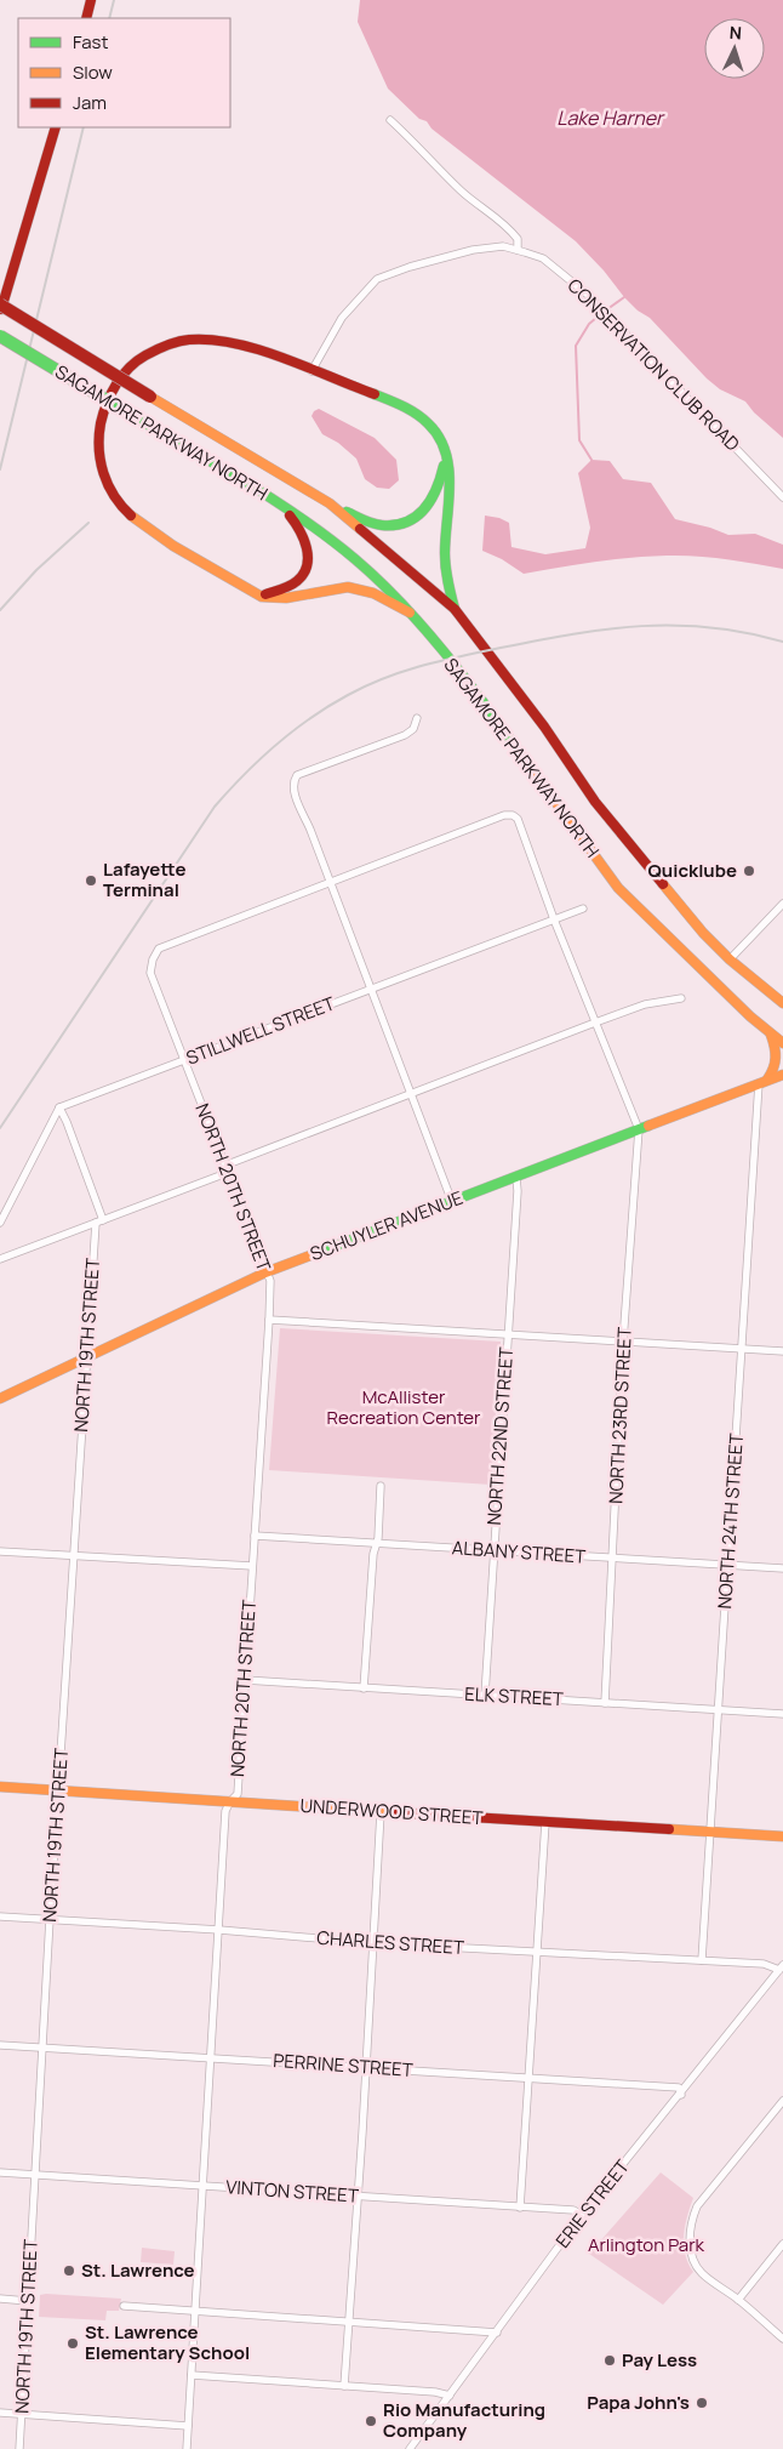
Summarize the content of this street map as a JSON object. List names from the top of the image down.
{
  "streets": {
    "main road": ["SAGAMORE PARKWAY NORTH", "SCHUYLER AVENUE", "UNDERWOOD STREET"],
    "street": [
      "CONSERVATION CLUB ROAD",
      "STILLWELL STREET",
      "NORTH 20TH STREET",
      "NORTH 19TH STREET",
      "NORTH 23RD STREET",
      "NORTH 22ND STREET",
      "NORTH 24TH STREET",
      "ALBANY STREET",
      "ELK STREET",
      "CHARLES STREET",
      "PERRINE STREET",
      "VINTON STREET",
      "ERIE STREET"
    ]
  },
  "crossings": [
    ["STILLWELL STREET", "NORTH 20TH STREET"],
    ["STILLWELL STREET", "NORTH 19TH STREET"],
    ["NORTH 20TH STREET", "SCHUYLER AVENUE"],
    ["NORTH 20TH STREET", "ALBANY STREET"],
    ["NORTH 20TH STREET", "ELK STREET"],
    ["NORTH 20TH STREET", "UNDERWOOD STREET"],
    ["NORTH 20TH STREET", "CHARLES STREET"],
    ["NORTH 20TH STREET", "PERRINE STREET"],
    ["NORTH 20TH STREET", "VINTON STREET"],
    ["SCHUYLER AVENUE", "NORTH 19TH STREET"],
    ["SCHUYLER AVENUE", "NORTH 23RD STREET"],
    ["SCHUYLER AVENUE", "NORTH 22ND STREET"],
    ["SCHUYLER AVENUE", "NORTH 24TH STREET"],
    ["NORTH 19TH STREET", "UNDERWOOD STREET"],
    ["NORTH 19TH STREET", "CHARLES STREET"],
    ["NORTH 19TH STREET", "PERRINE STREET"],
    ["NORTH 19TH STREET", "VINTON STREET"],
    ["NORTH 23RD STREET", "ALBANY STREET"],
    ["NORTH 23RD STREET", "ELK STREET"],
    ["NORTH 22ND STREET", "ALBANY STREET"],
    ["NORTH 22ND STREET", "ELK STREET"],
    ["NORTH 24TH STREET", "ALBANY STREET"],
    ["NORTH 24TH STREET", "ELK STREET"],
    ["NORTH 24TH STREET", "UNDERWOOD STREET"],
    ["NORTH 24TH STREET", "CHARLES STREET"],
    ["CHARLES STREET", "ERIE STREET"],
    ["PERRINE STREET", "ERIE STREET"],
    ["VINTON STREET", "ERIE STREET"]
  ],
  "water": ["Lake Harner"],
  "parks": ["McAllister Recreation Center", "Arlington Park"],
  "places": [
    "Quicklube",
    "Lafayette Terminal",
    "St. Lawrence",
    "St. Lawrence Elementary School",
    "Pay Less",
    "Papa John's",
    "Rio Manufacturing Company"
  ],
  "legend": ["Fast", "Slow", "Jam"],
  "north": "top"
}
